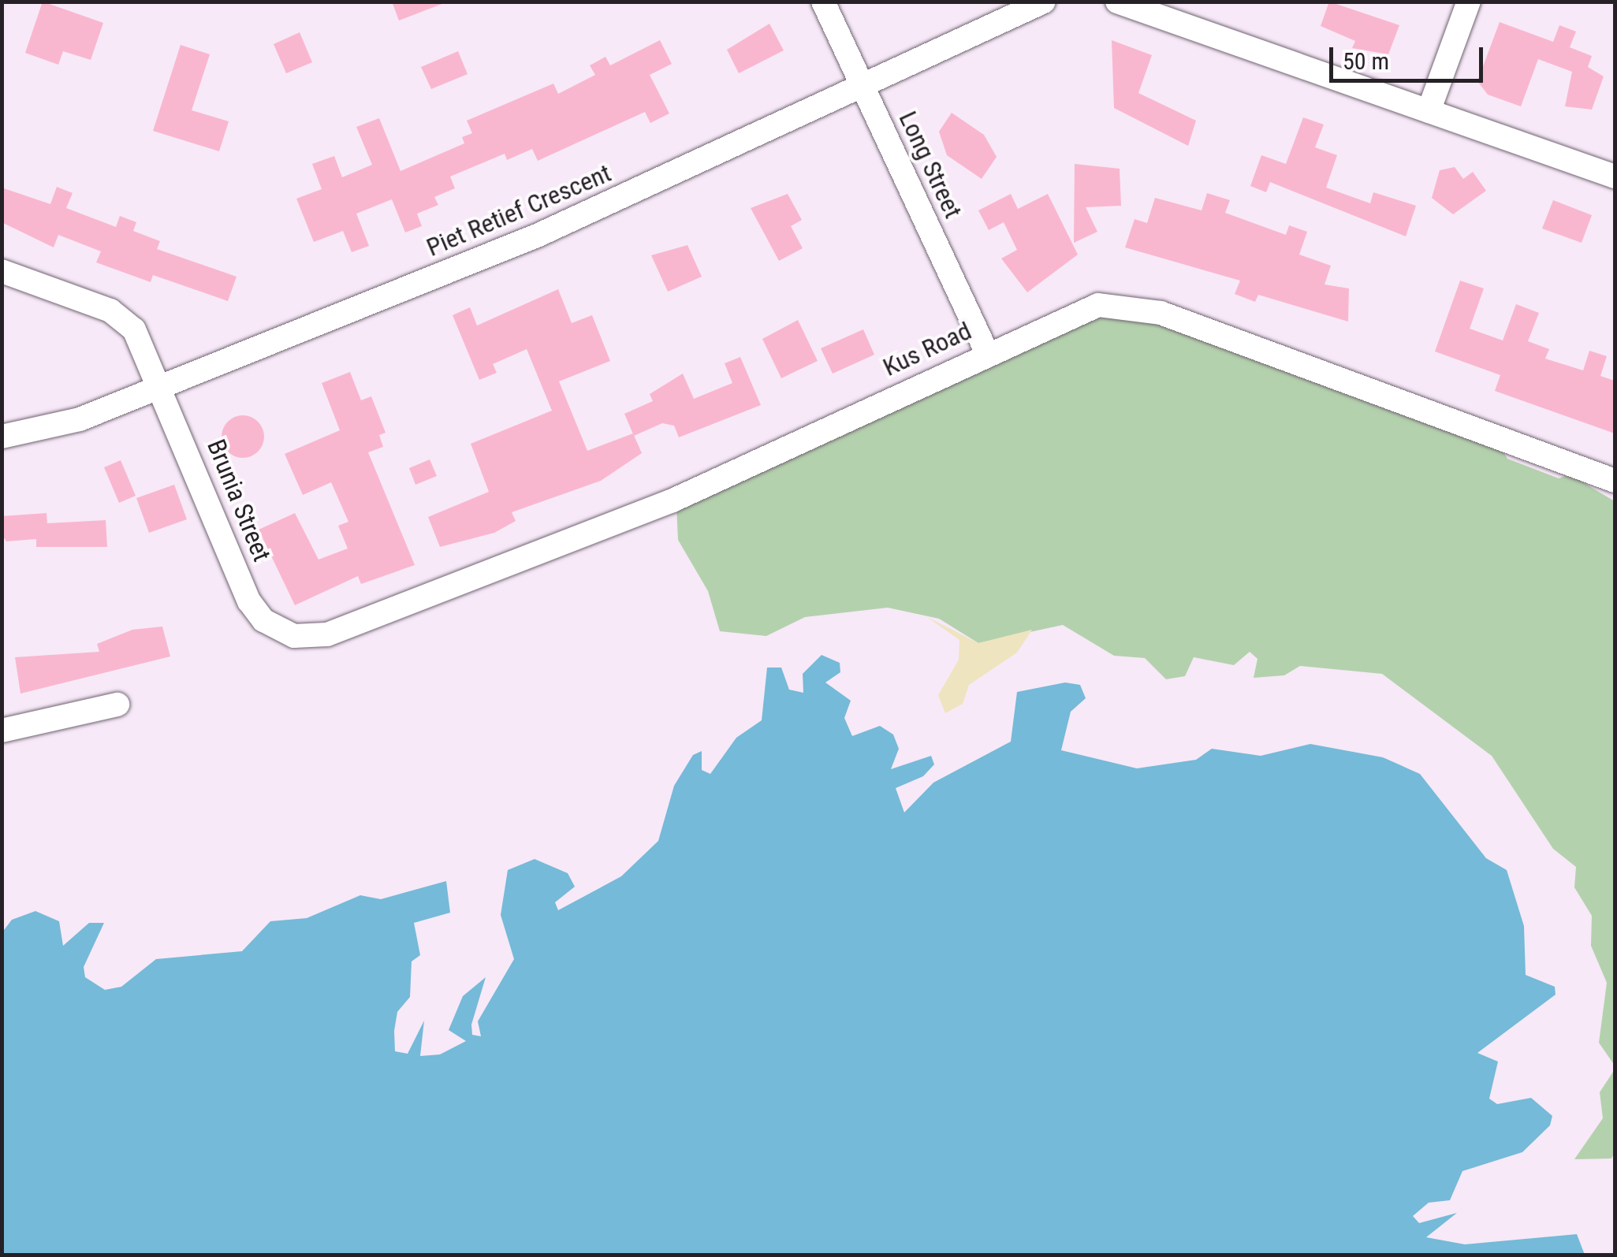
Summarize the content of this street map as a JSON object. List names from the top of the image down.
{
  "streets": {
    "street": [
      "Long Street",
      "Piet Retief Crescent",
      "Kus Road",
      "Brunia Street"
    ]
  },
  "crossings": [
    ["Long Street", "Piet Retief Crescent"],
    ["Long Street", "Kus Road"],
    ["Piet Retief Crescent", "Brunia Street"],
    ["Kus Road", "Brunia Street"]
  ],
  "scale_bar": "50 m"
}
